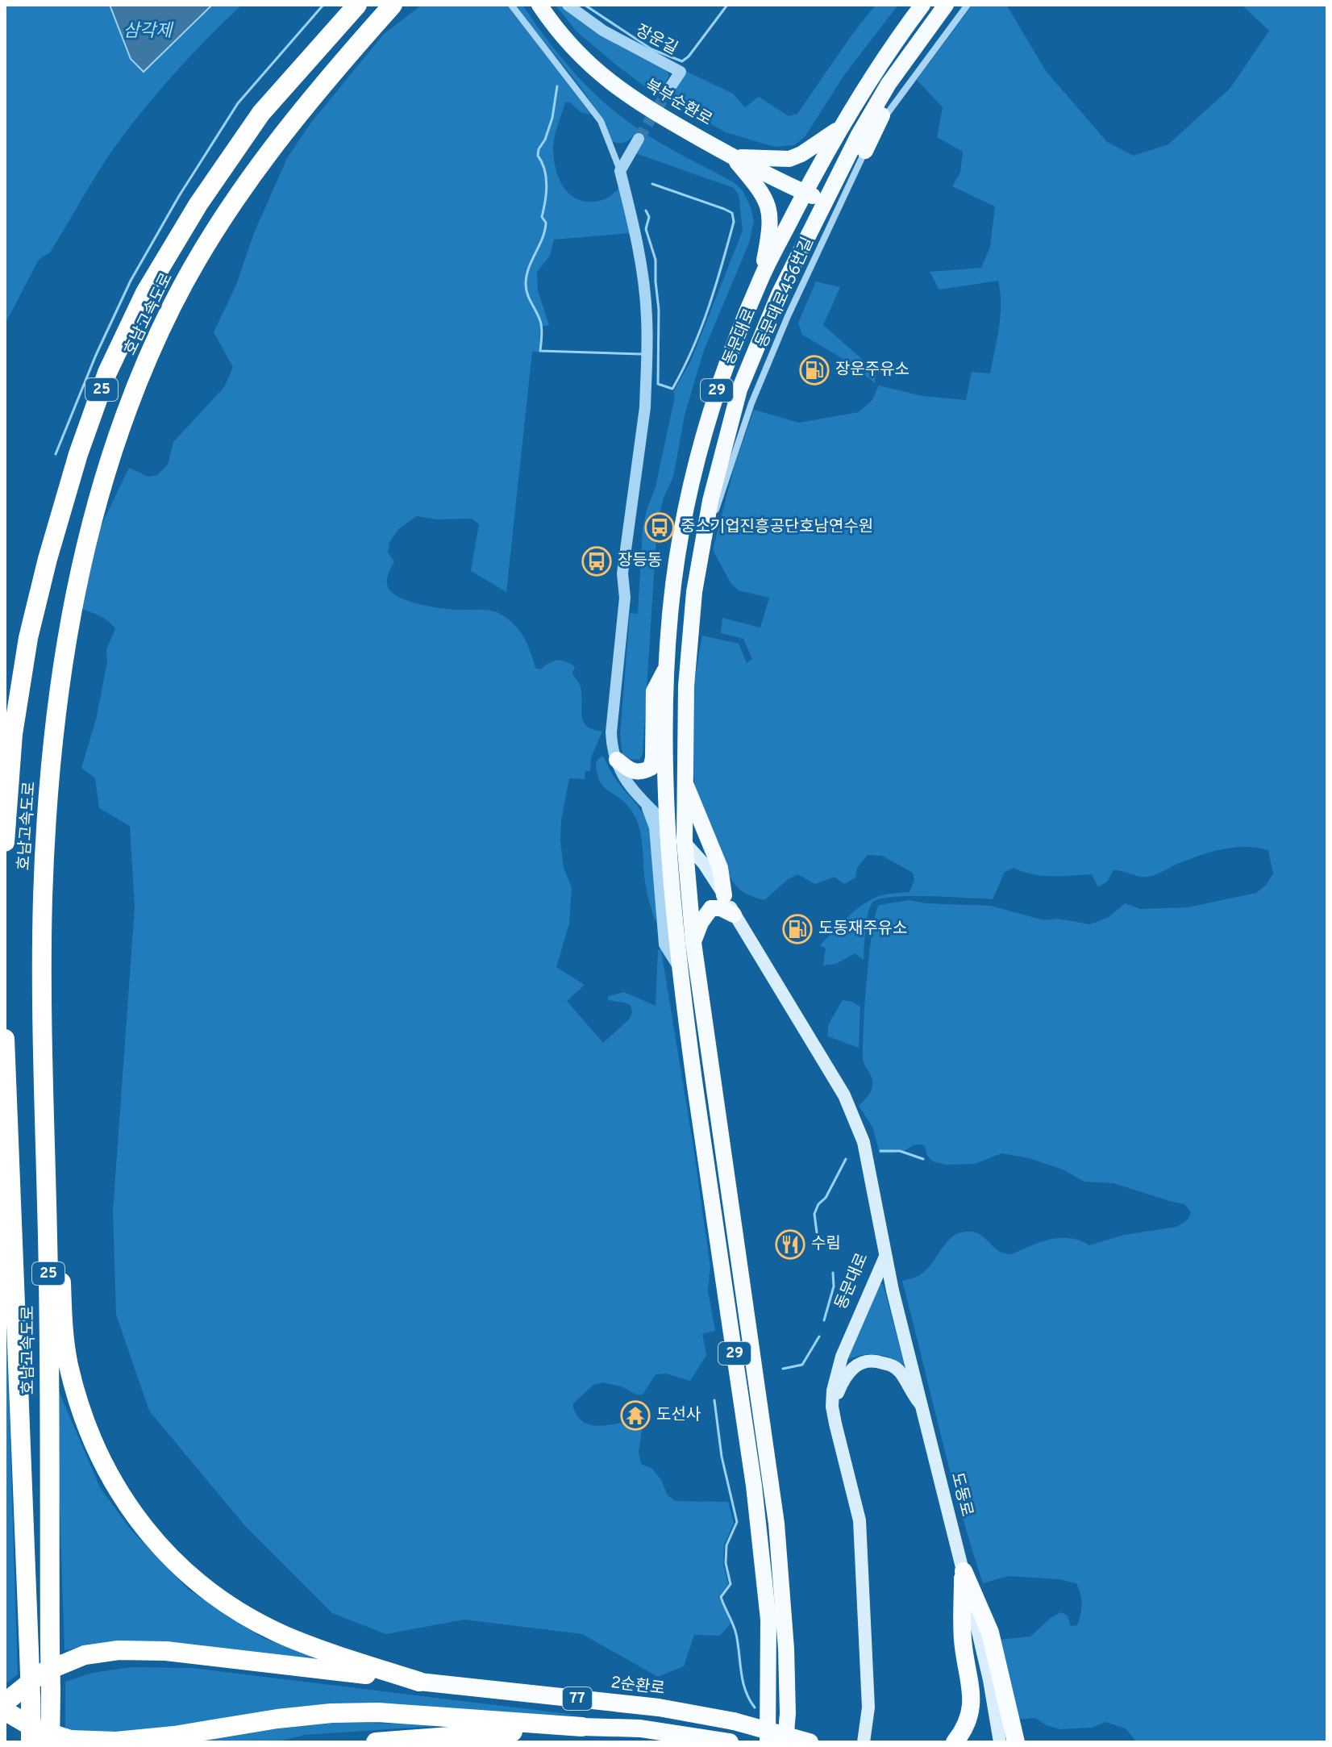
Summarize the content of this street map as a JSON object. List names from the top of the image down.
{
  "streets": {
    "highway": [
      "호남고속도로",
      "25",
      "2순환로",
      "77"
    ],
    "main road": [
      "북부순환로",
      "동문대로",
      "29",
      "도동로"
    ],
    "street": ["장운길", "동문대로456번길"]
  },
  "crossings": [
    ["북부순환로", "동문대로"],
    ["동문대로456번길", "동문대로"],
    ["동문대로", "도동로"]
  ],
  "water": ["삼각제"],
  "places": {
    "fuel station": ["장운주유소", "도동재주유소"],
    "bus stop": ["중소기업진흥공단호남연수원", "장등동"],
    "restaurant": ["수림"],
    "temple": ["도선사"]
  }
}
